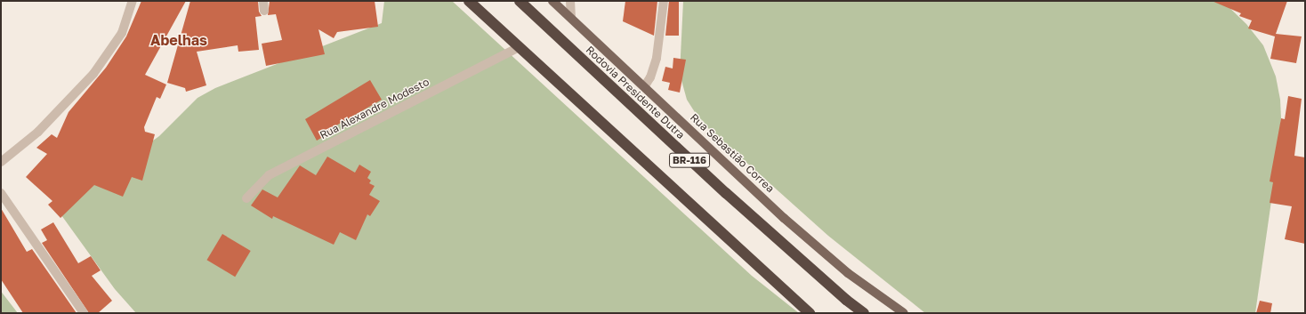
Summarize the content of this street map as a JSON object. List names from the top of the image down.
{
  "streets": {
    "highway": ["Rodovia Presidente Dutra", "BR-116"],
    "main road": ["Rua Sebastião Correa"],
    "street": ["Rua Alexandre Modesto"]
  },
  "crossings": [
    ["Rua Alexandre Modesto", "BR-116"]
  ],
  "districts": ["Abelhas"]
}
